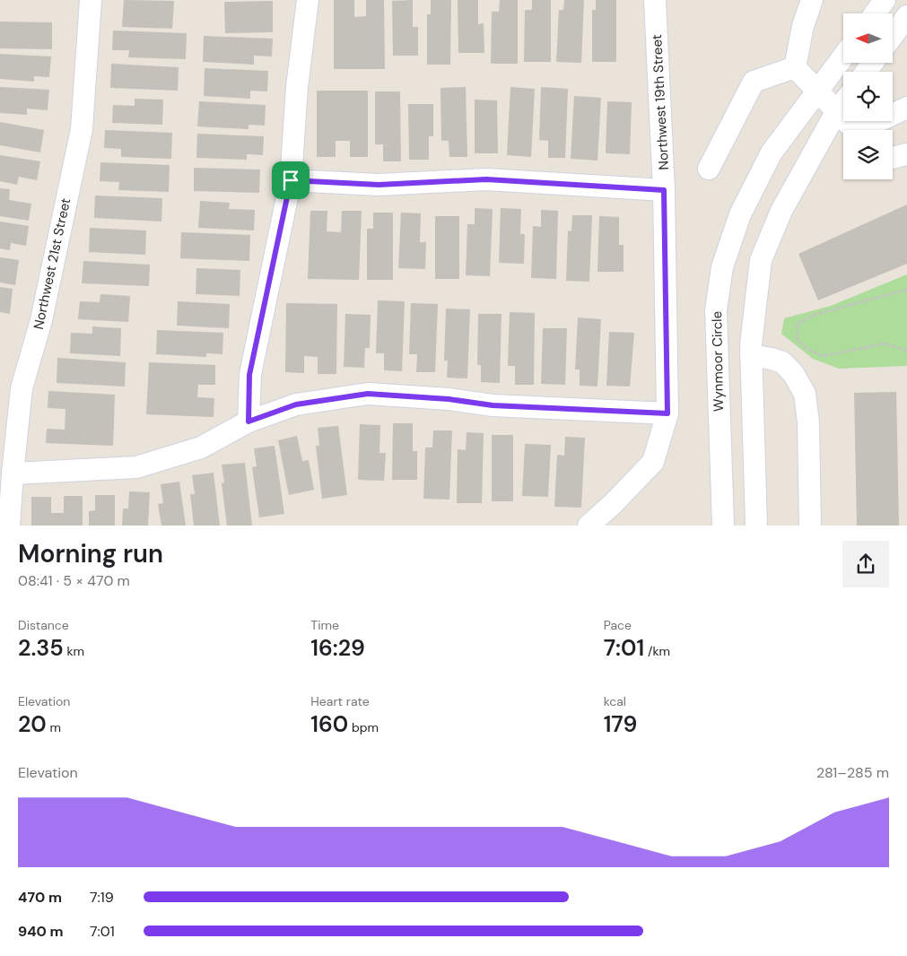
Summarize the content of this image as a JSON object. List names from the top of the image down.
{
  "streets": {
    "street": ["Northwest 19th Street", "Northwest 21st Street", "Wynmoor Circle"]
  },
  "north": "left",
  "page": {
    "heading": ["Morning run", "08:41 · 5 × 470 m"],
    "stats": [
      ["Distance", "2.35 km"],
      ["Time", "16:29"],
      ["Pace", "7:01 /km"],
      ["Elevation", "20 m"],
      ["Heart rate", "160 bpm"],
      ["kcal", "179"]
    ],
    "chart": ["Elevation", "281–285 m"],
    "list": [
      {
        "name": "470 m",
        "note": "7:19"
      },
      {
        "name": "940 m",
        "note": "7:01"
      }
    ]
  }
}
